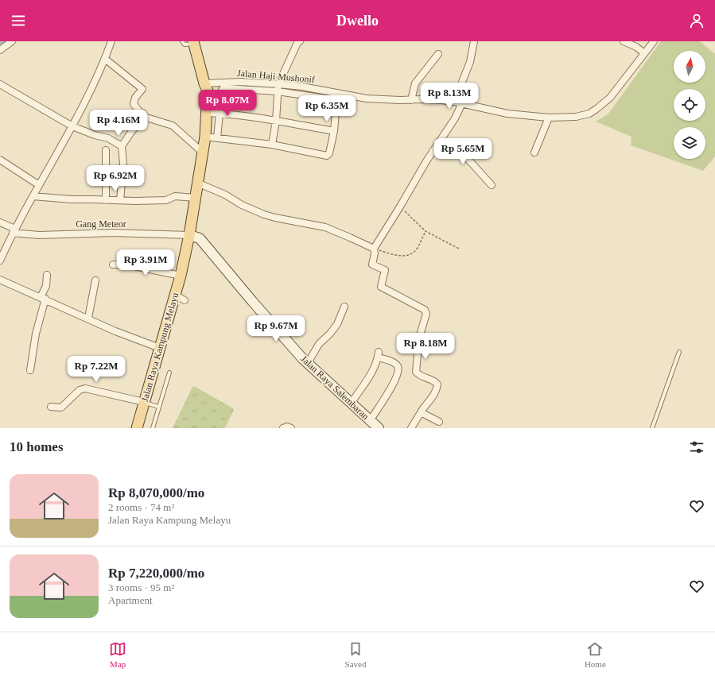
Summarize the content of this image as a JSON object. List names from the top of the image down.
{
  "streets": {
    "main road": ["Jalan Raya Kampung Melayu", "Jalan Raya Salembaran"],
    "street": ["Jalan Haji Mushonif", "Gang Meteor"]
  },
  "crossings": [
    ["Jalan Haji Mushonif", "Jalan Raya Kampung Melayu"],
    ["Gang Meteor", "Jalan Raya Kampung Melayu"],
    ["Gang Meteor", "Jalan Raya Salembaran"],
    ["Jalan Raya Kampung Melayu", "Jalan Raya Salembaran"]
  ],
  "north": "top",
  "page": {
    "header": "Dwello",
    "price": [
      "Rp 8.13M",
      "Rp 8.07M",
      "Rp 6.35M",
      "Rp 4.16M",
      "Rp 5.65M",
      "Rp 6.92M",
      "Rp 3.91M",
      "Rp 9.67M",
      "Rp 8.18M",
      "Rp 7.22M"
    ],
    "heading": "10 homes",
    "list": [
      {
        "name": "Rp 8,070,000/mo",
        "note": "2 rooms · 74 m² · Jalan Raya Kampung Melayu"
      },
      {
        "name": "Rp 7,220,000/mo",
        "note": "3 rooms · 95 m² · Apartment"
      }
    ],
    "tabs": ["Map", "Saved", "Home"]
  }
}
